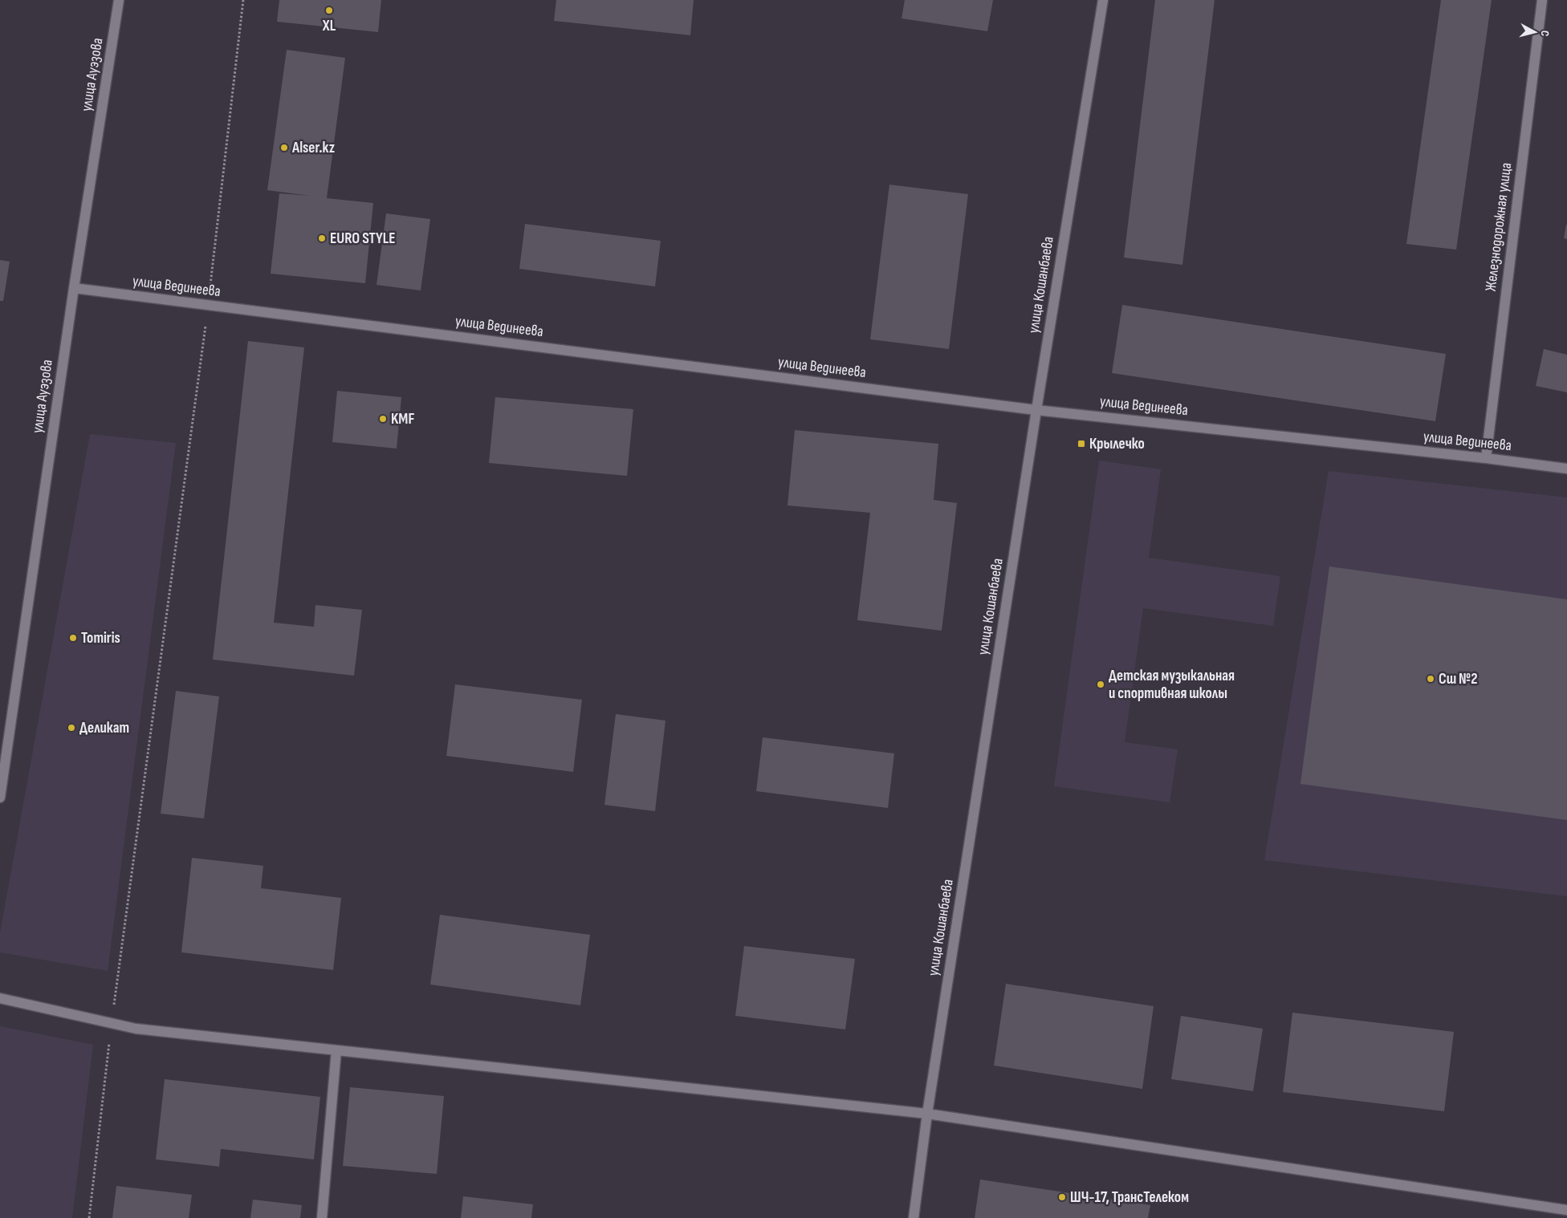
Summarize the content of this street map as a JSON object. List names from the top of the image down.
{
  "streets": {
    "street": [
      "улица Ауэзова",
      "Железнодорожная улица",
      "улица Кошанбаева",
      "улица Вединеева"
    ]
  },
  "crossings": [
    ["улица Ауэзова", "улица Вединеева"],
    ["Железнодорожная улица", "улица Вединеева"],
    ["улица Кошанбаева", "улица Вединеева"]
  ],
  "places": {
    "other": [
      "XL",
      "Alser.kz",
      "EURO STYLE",
      "KMF",
      "Tomiris",
      "Сш №2",
      "Детская музыкальная и спортивная школы",
      "Деликат",
      "ШЧ-17, ТрансТелеком"
    ],
    "transit": ["Крылечко"]
  },
  "north": "right"
}
